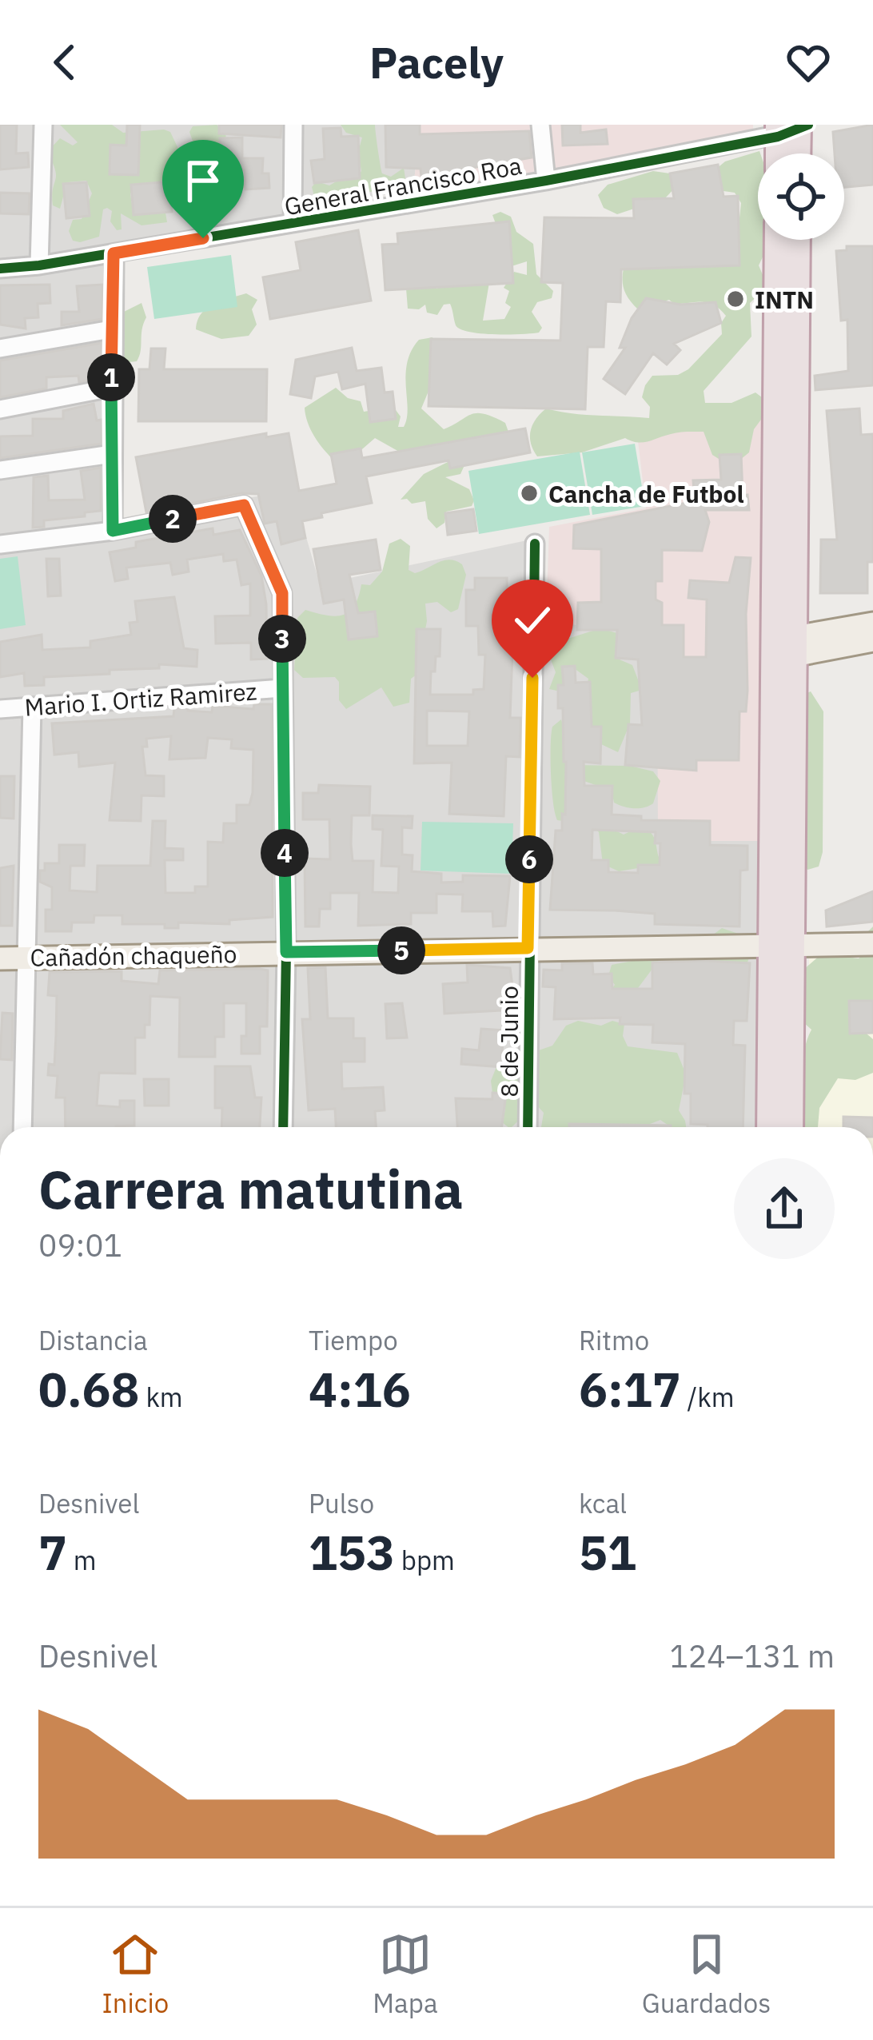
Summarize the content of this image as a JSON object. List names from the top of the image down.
{
  "streets": {
    "main road": ["Cañadón chaqueño"],
    "street": ["General Francisco Roa", "Mario I. Ortiz Ramirez", "8 de Junio"]
  },
  "crossings": [
    ["Cañadón chaqueño", "8 de Junio"]
  ],
  "places": ["INTN", "Cancha de Futbol"],
  "page": {
    "header": "Pacely",
    "pins": [
      "1",
      "2",
      "3",
      "4",
      "6",
      "5"
    ],
    "heading": ["Carrera matutina", "09:01"],
    "stats": [
      ["Distancia", "0.68 km"],
      ["Tiempo", "4:16"],
      ["Ritmo", "6:17 /km"],
      ["Desnivel", "7 m"],
      ["Pulso", "153 bpm"],
      ["kcal", "51"]
    ],
    "chart": ["Desnivel", "124–131 m"],
    "tabs": ["Inicio", "Mapa", "Guardados"]
  }
}
